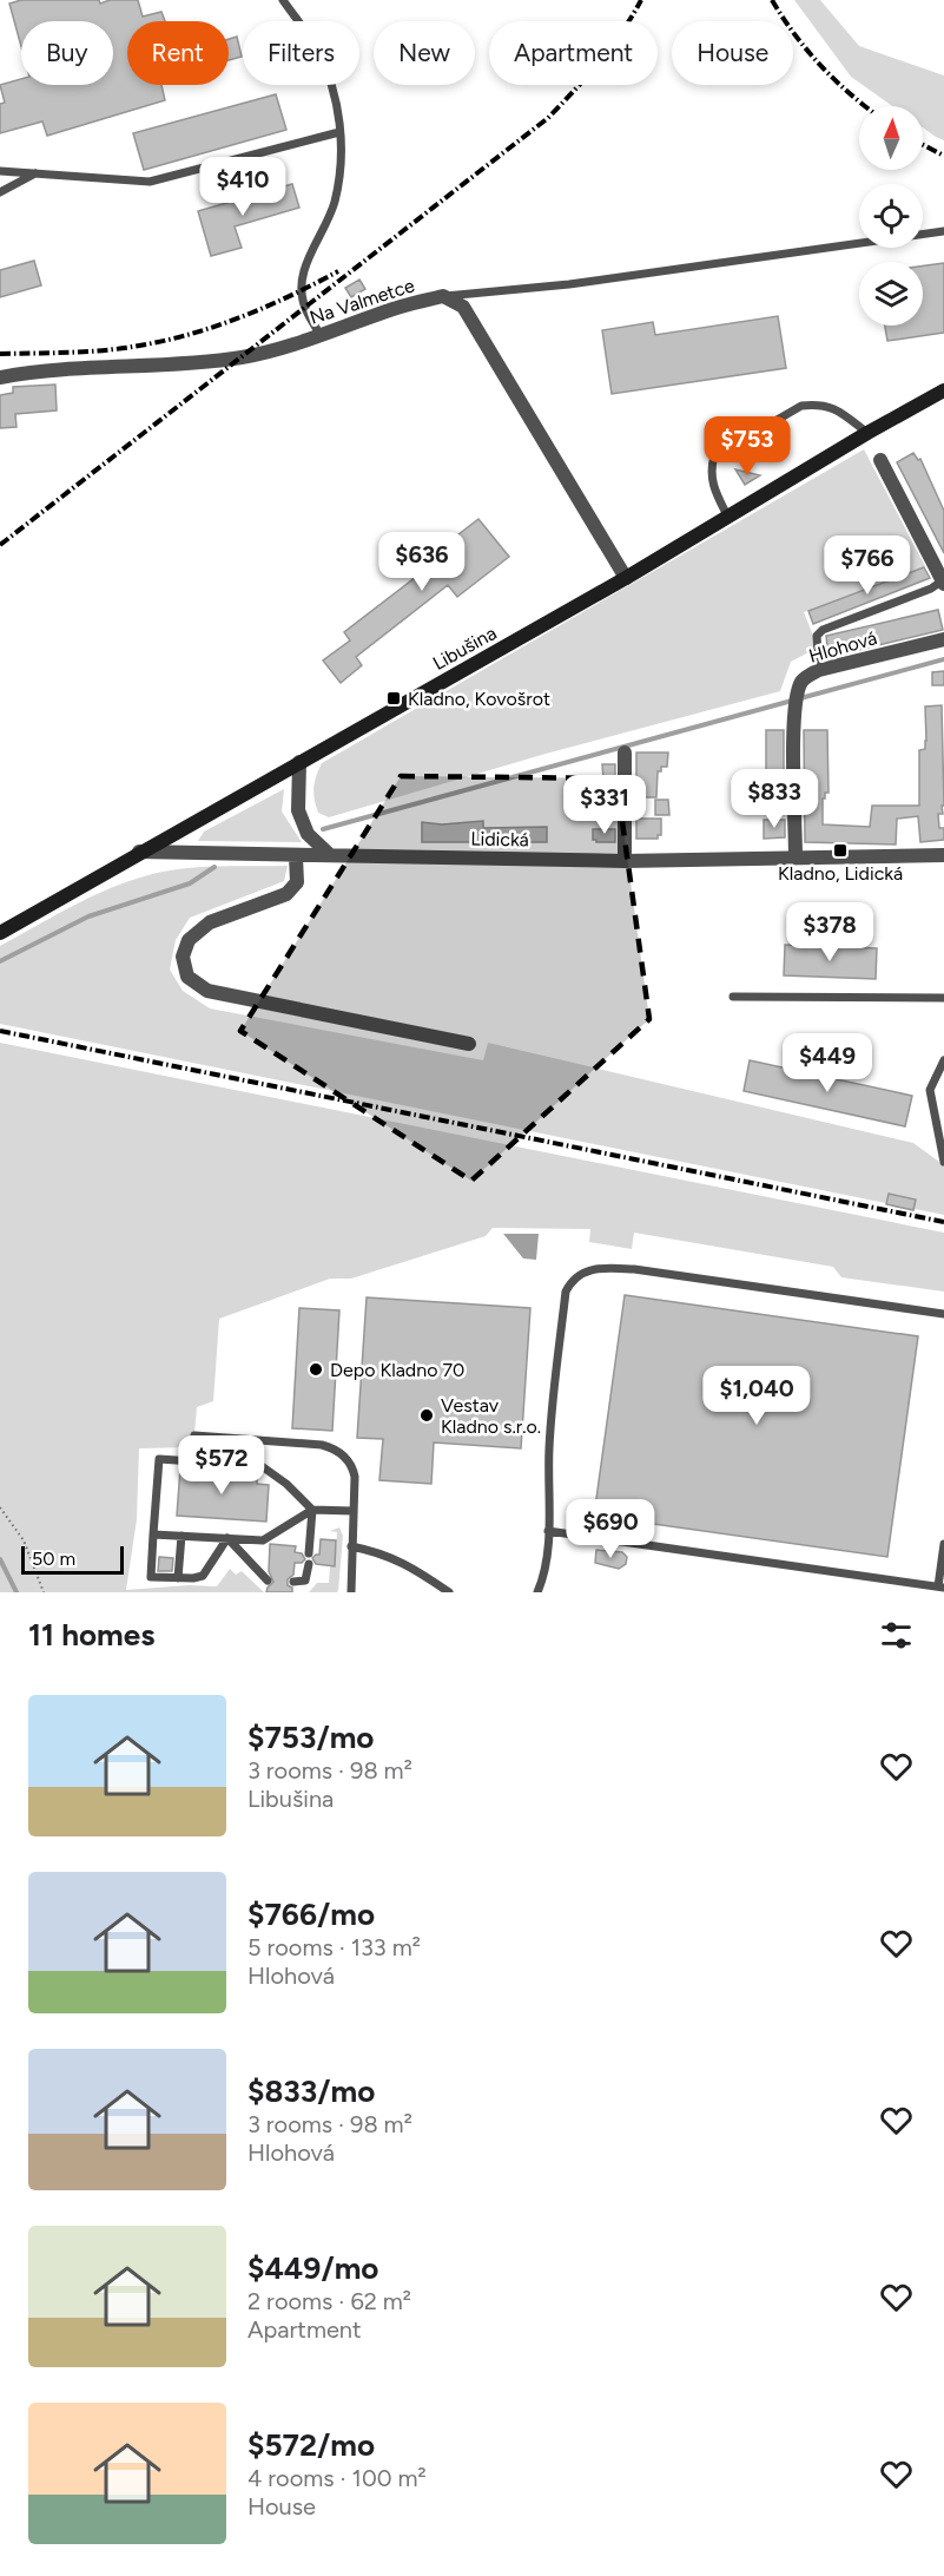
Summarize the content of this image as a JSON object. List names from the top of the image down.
{
  "streets": {
    "main road": ["Libušina"],
    "street": ["Na Valmetce", "Hlohová", "Lidická"]
  },
  "crossings": [
    ["Na Valmetce", "Libušina"],
    ["Hlohová", "Lidická"],
    ["Libušina", "Lidická"]
  ],
  "places": {
    "transit": ["Kladno, Kovošrot", "Kladno, Lidická"],
    "other": ["Depo Kladno 70", "Vestav Kladno s.r.o."]
  },
  "scale_bar": "50 m",
  "north": "top",
  "page": {
    "chip": [
      "Buy",
      "Rent",
      "Filters",
      "New",
      "Apartment",
      "House"
    ],
    "price": [
      "$410",
      "$753",
      "$636",
      "$766",
      "$833",
      "$331",
      "$378",
      "$449",
      "$1,040",
      "$572",
      "$690"
    ],
    "scale": "50 m",
    "heading": "11 homes",
    "list": [
      {
        "name": "$753/mo",
        "note": "3 rooms · 98 m² · Libušina"
      },
      {
        "name": "$766/mo",
        "note": "5 rooms · 133 m² · Hlohová"
      },
      {
        "name": "$833/mo",
        "note": "3 rooms · 98 m² · Hlohová"
      },
      {
        "name": "$449/mo",
        "note": "2 rooms · 62 m² · Apartment"
      },
      {
        "name": "$572/mo",
        "note": "4 rooms · 100 m² · House"
      }
    ]
  }
}
